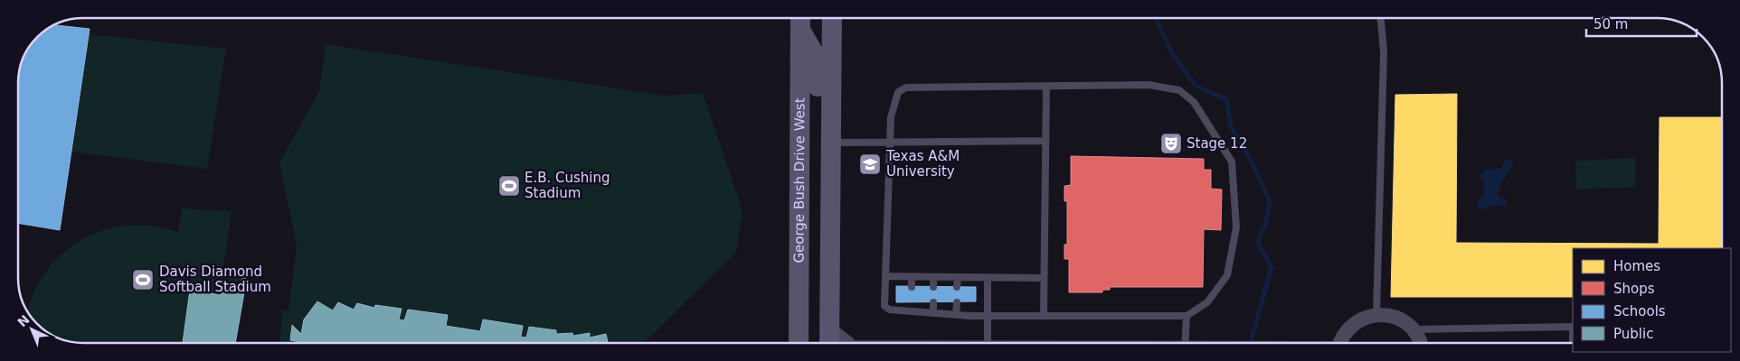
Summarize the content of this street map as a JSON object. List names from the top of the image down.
{
  "streets": {
    "main road": ["George Bush Drive West"]
  },
  "places": {
    "theatre": ["Stage 12"],
    "school or university": ["Texas A&M University"],
    "sports": ["E.B. Cushing Stadium", "Davis Diamond Softball Stadium"]
  },
  "legend": [
    "Homes",
    "Shops",
    "Schools",
    "Public"
  ],
  "scale_bar": "50 m",
  "north": "top left"
}
